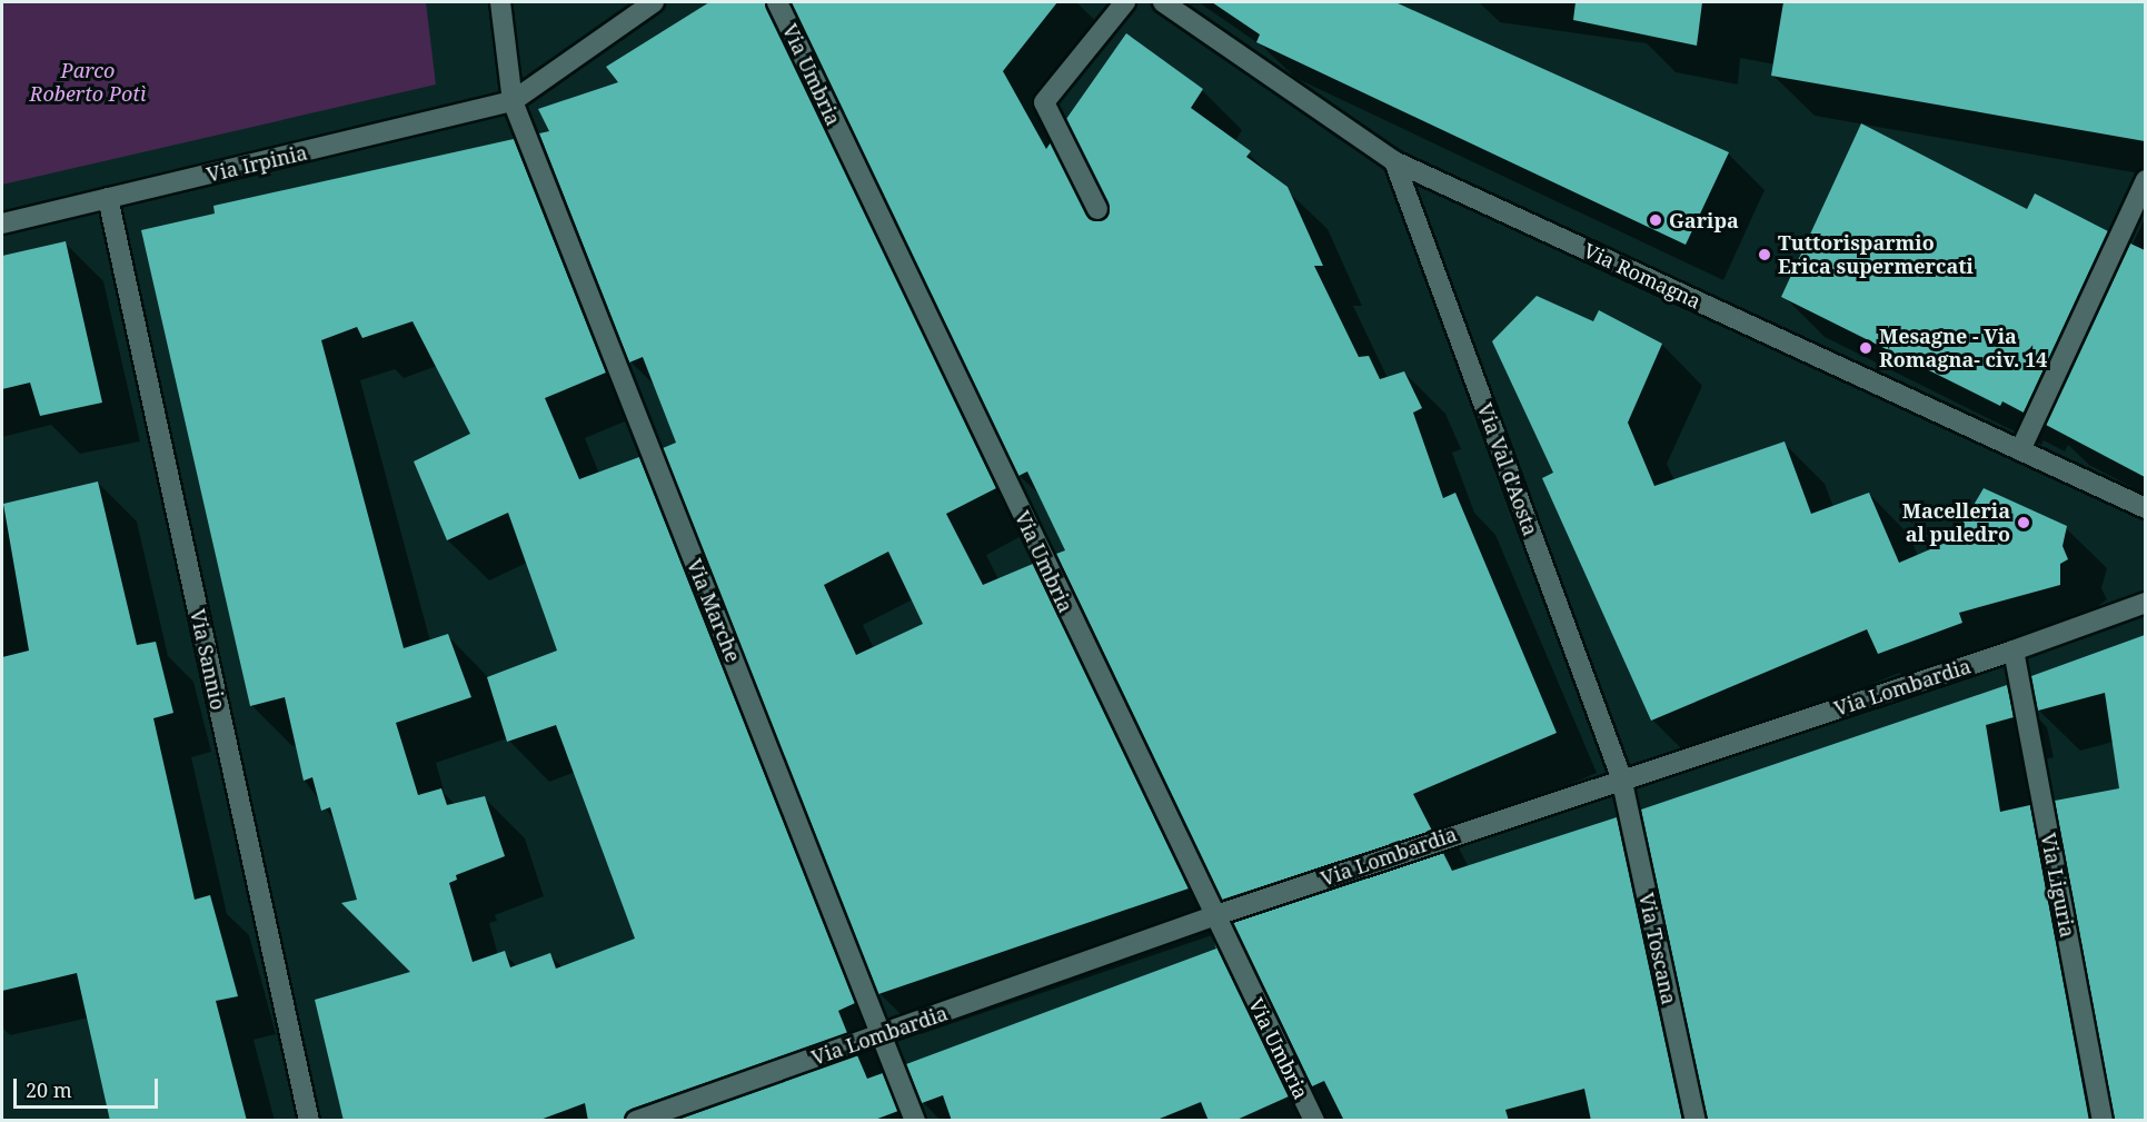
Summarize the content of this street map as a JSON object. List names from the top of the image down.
{
  "streets": {
    "street": [
      "Via Umbria",
      "Via Irpinia",
      "Via Romagna",
      "Via Val d'Aosta",
      "Via Marche",
      "Via Sannio",
      "Via Lombardia",
      "Via Liguria",
      "Via Toscana"
    ]
  },
  "crossings": [
    ["Via Umbria", "Via Lombardia"],
    ["Via Irpinia", "Via Marche"],
    ["Via Irpinia", "Via Sannio"],
    ["Via Romagna", "Via Val d'Aosta"],
    ["Via Val d'Aosta", "Via Lombardia"],
    ["Via Val d'Aosta", "Via Toscana"],
    ["Via Marche", "Via Lombardia"],
    ["Via Lombardia", "Via Liguria"],
    ["Via Lombardia", "Via Toscana"]
  ],
  "parks": ["Parco Roberto Potì"],
  "places": [
    "Garipa",
    "Tuttorisparmio Erica supermercati",
    "Mesagne - Via Romagna- civ. 14",
    "Macelleria al puledro"
  ],
  "scale_bar": "20 m"
}
